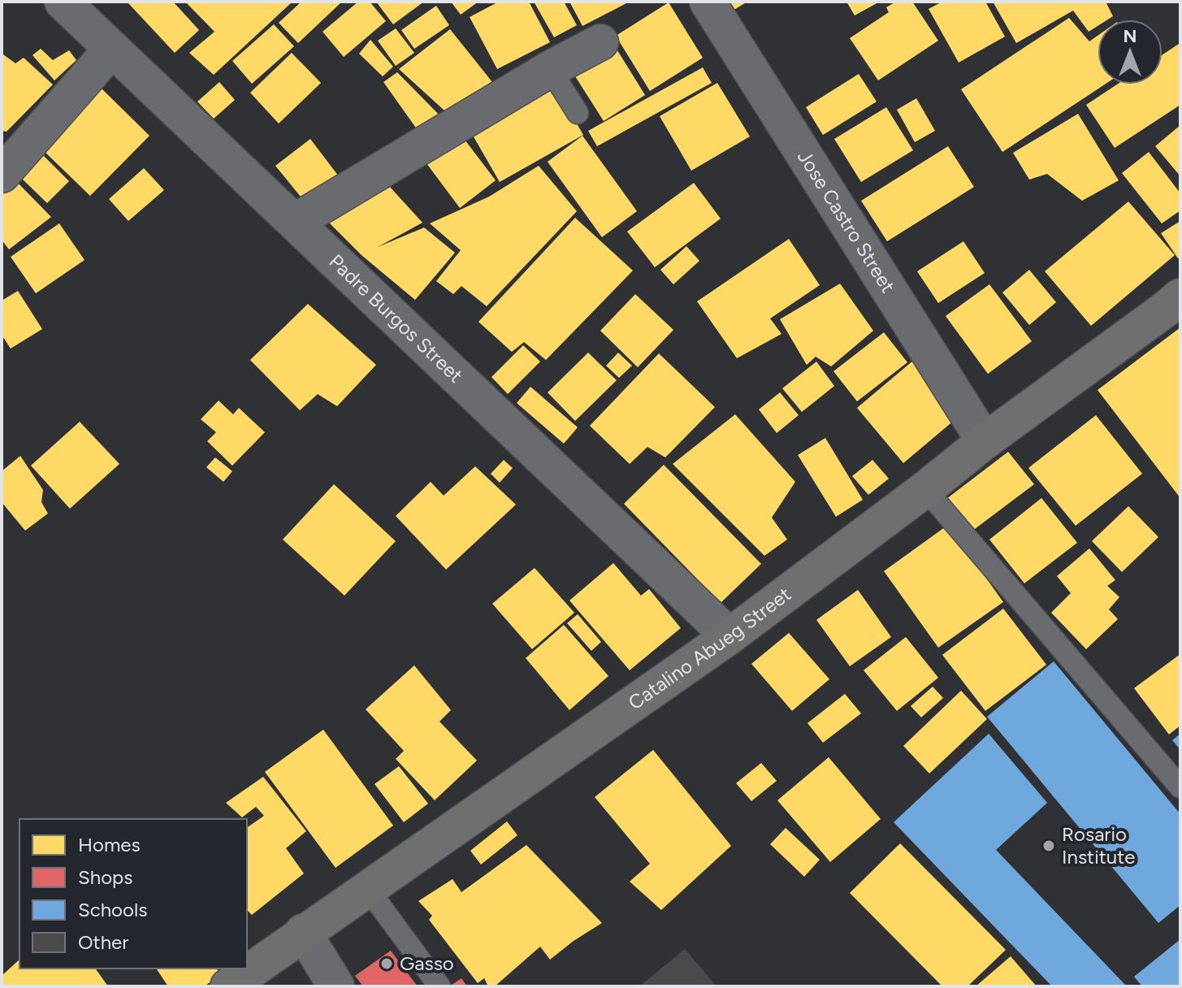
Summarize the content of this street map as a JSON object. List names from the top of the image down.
{
  "streets": {
    "street": ["Jose Castro Street", "Padre Burgos Street", "Catalino Abueg Street"]
  },
  "crossings": [
    ["Jose Castro Street", "Catalino Abueg Street"],
    ["Padre Burgos Street", "Catalino Abueg Street"]
  ],
  "places": ["Rosario Institute", "Gasso"],
  "legend": [
    "Homes",
    "Shops",
    "Schools",
    "Other"
  ],
  "north": "top"
}
